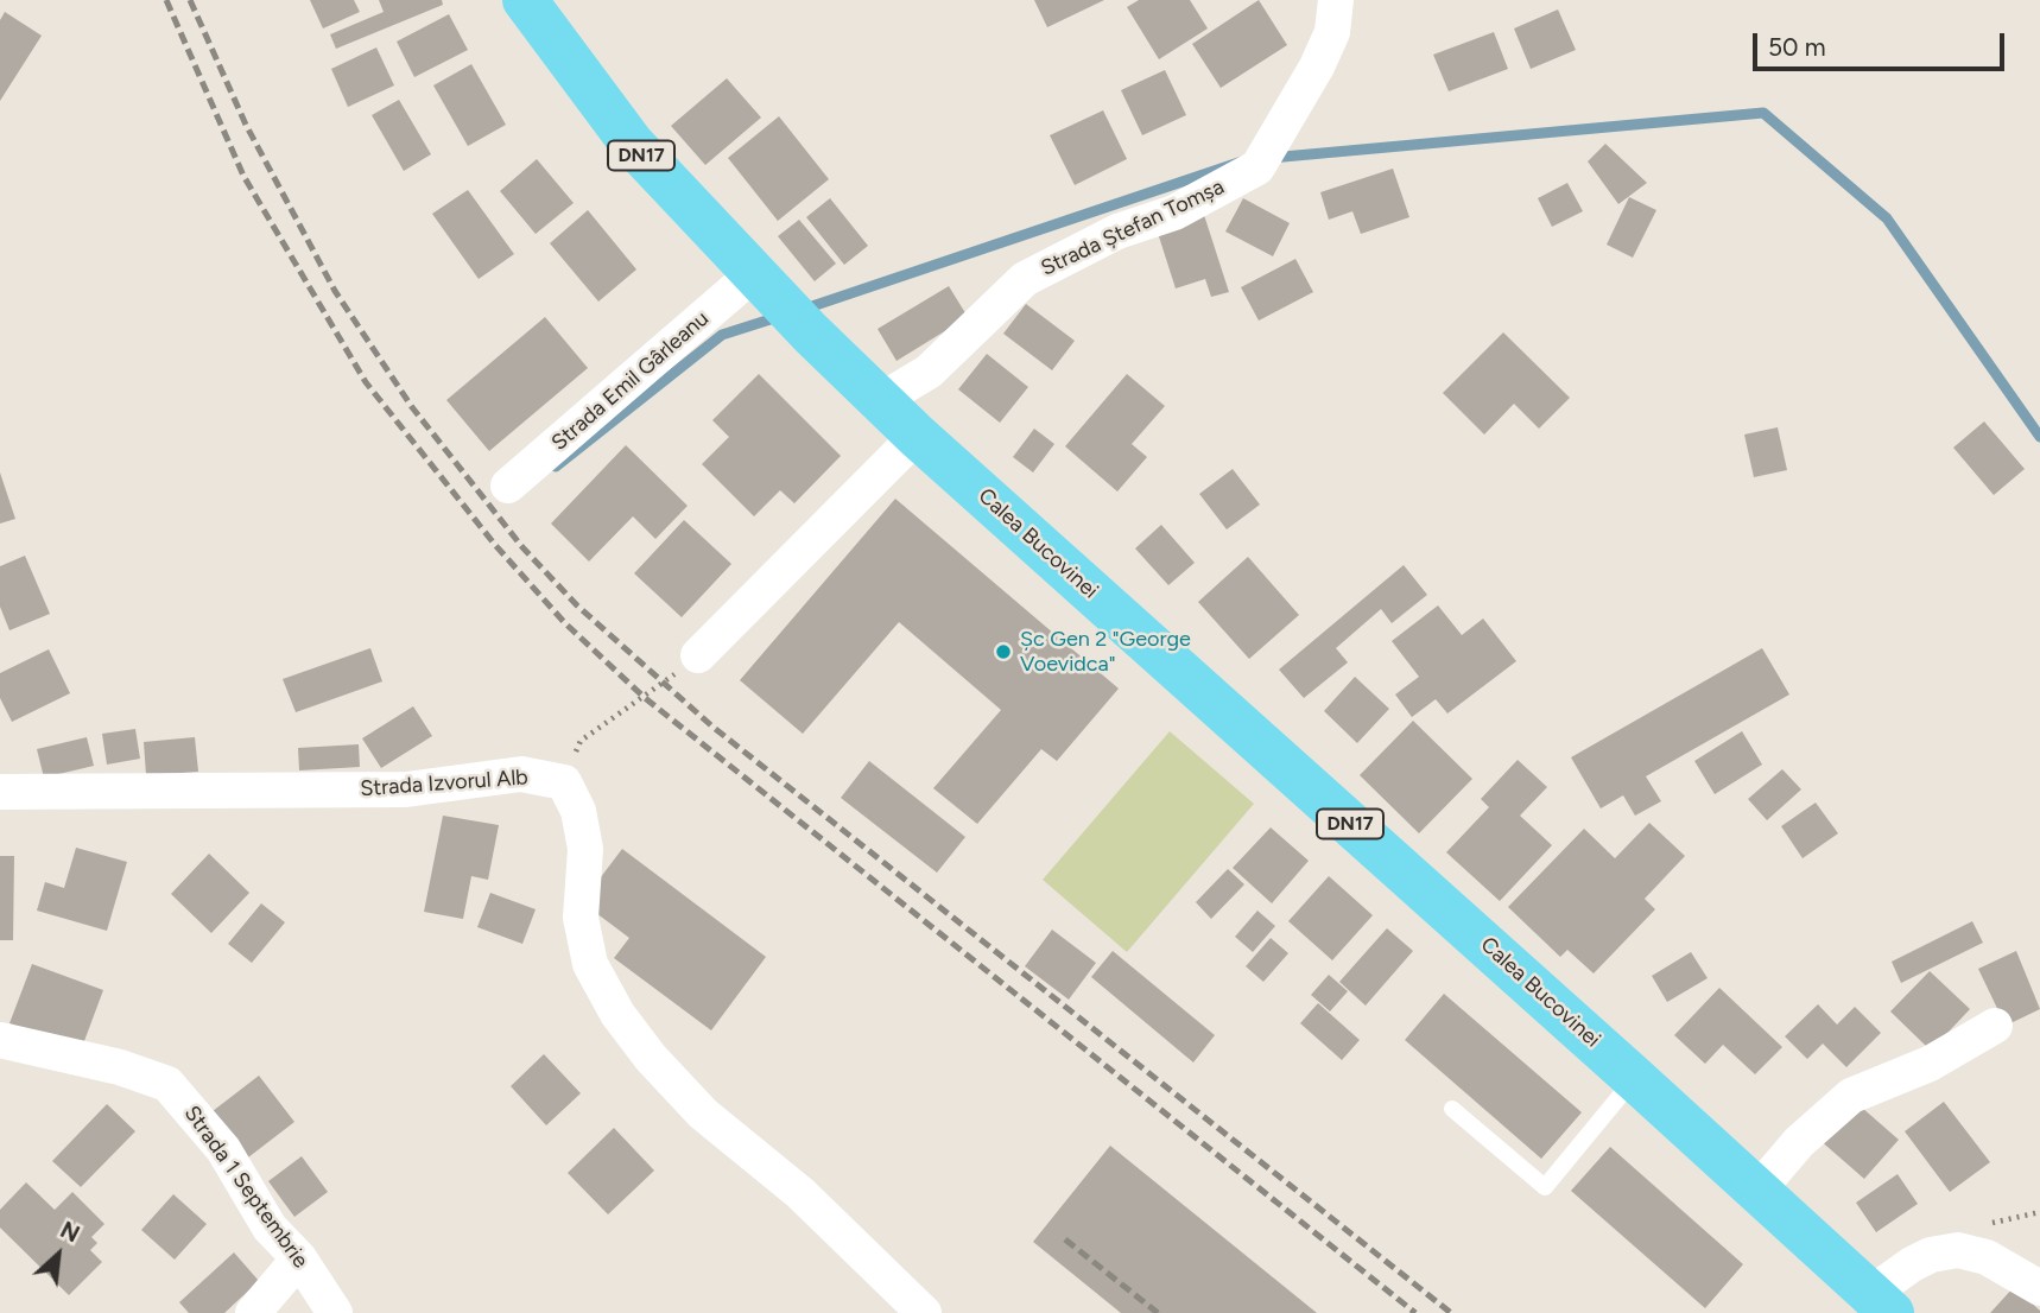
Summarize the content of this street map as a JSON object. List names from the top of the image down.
{
  "streets": {
    "highway": ["DN17", "Calea Bucovinei"],
    "street": [
      "Strada Ștefan Tomșa",
      "Strada Emil Gârleanu",
      "Strada Izvorul Alb",
      "Strada 1 Septembrie"
    ]
  },
  "crossings": [
    ["Strada Ștefan Tomșa", "Calea Bucovinei"],
    ["Strada Emil Gârleanu", "Calea Bucovinei"]
  ],
  "places": ["Șc Gen 2 \"George Voevidca\""],
  "scale_bar": "50 m",
  "north": "top right"
}
